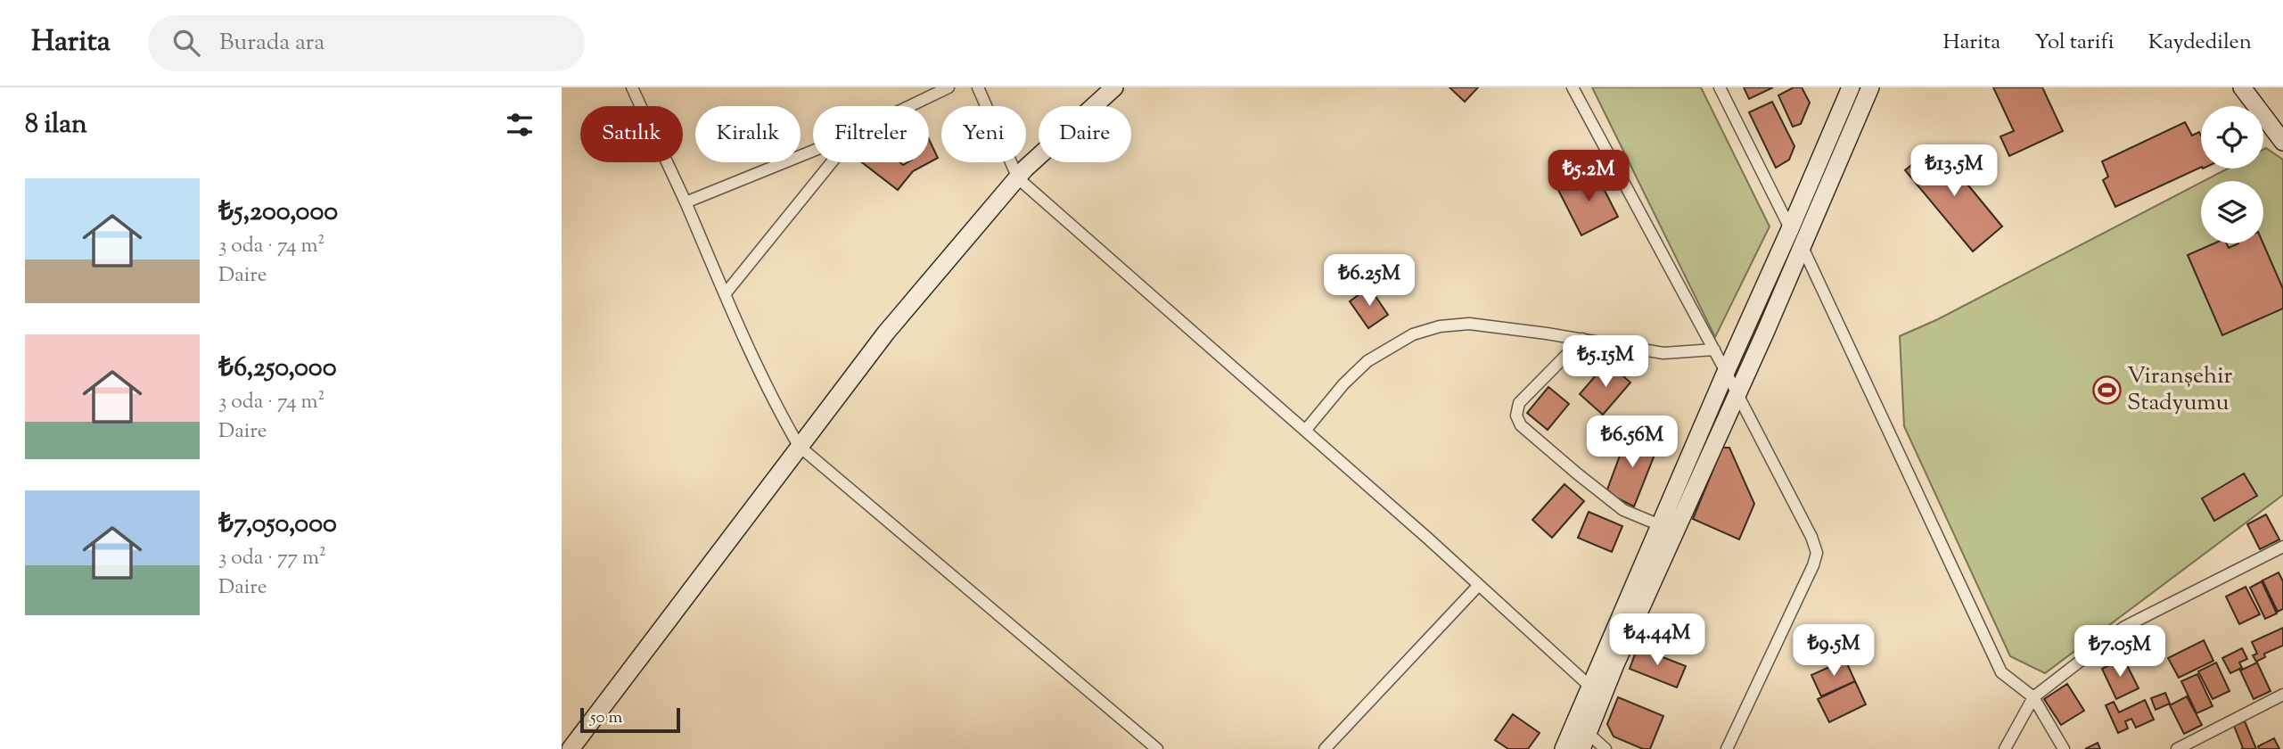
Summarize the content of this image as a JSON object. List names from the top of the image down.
{
  "places": {
    "sports": ["Viranşehir Stadyumu"]
  },
  "scale_bar": "50 m",
  "page": {
    "header": "Harita",
    "search": "Burada ara",
    "nav": ["Harita", "Yol tarifi", "Kaydedilen"],
    "heading": "8 ilan",
    "chip": [
      "Satılık",
      "Kiralık",
      "Filtreler",
      "Yeni",
      "Daire"
    ],
    "price": [
      "₺13.5M",
      "₺5.2M",
      "₺6.25M",
      "₺5.15M",
      "₺6.56M",
      "₺4.44M",
      "₺9.5M",
      "₺7.05M"
    ],
    "list": [
      {
        "name": "₺5,200,000",
        "note": "3 oda · 74 m² · Daire"
      },
      {
        "name": "₺6,250,000",
        "note": "3 oda · 74 m² · Daire"
      },
      {
        "name": "₺7,050,000",
        "note": "3 oda · 77 m² · Daire"
      }
    ],
    "scale": "50 m"
  }
}
